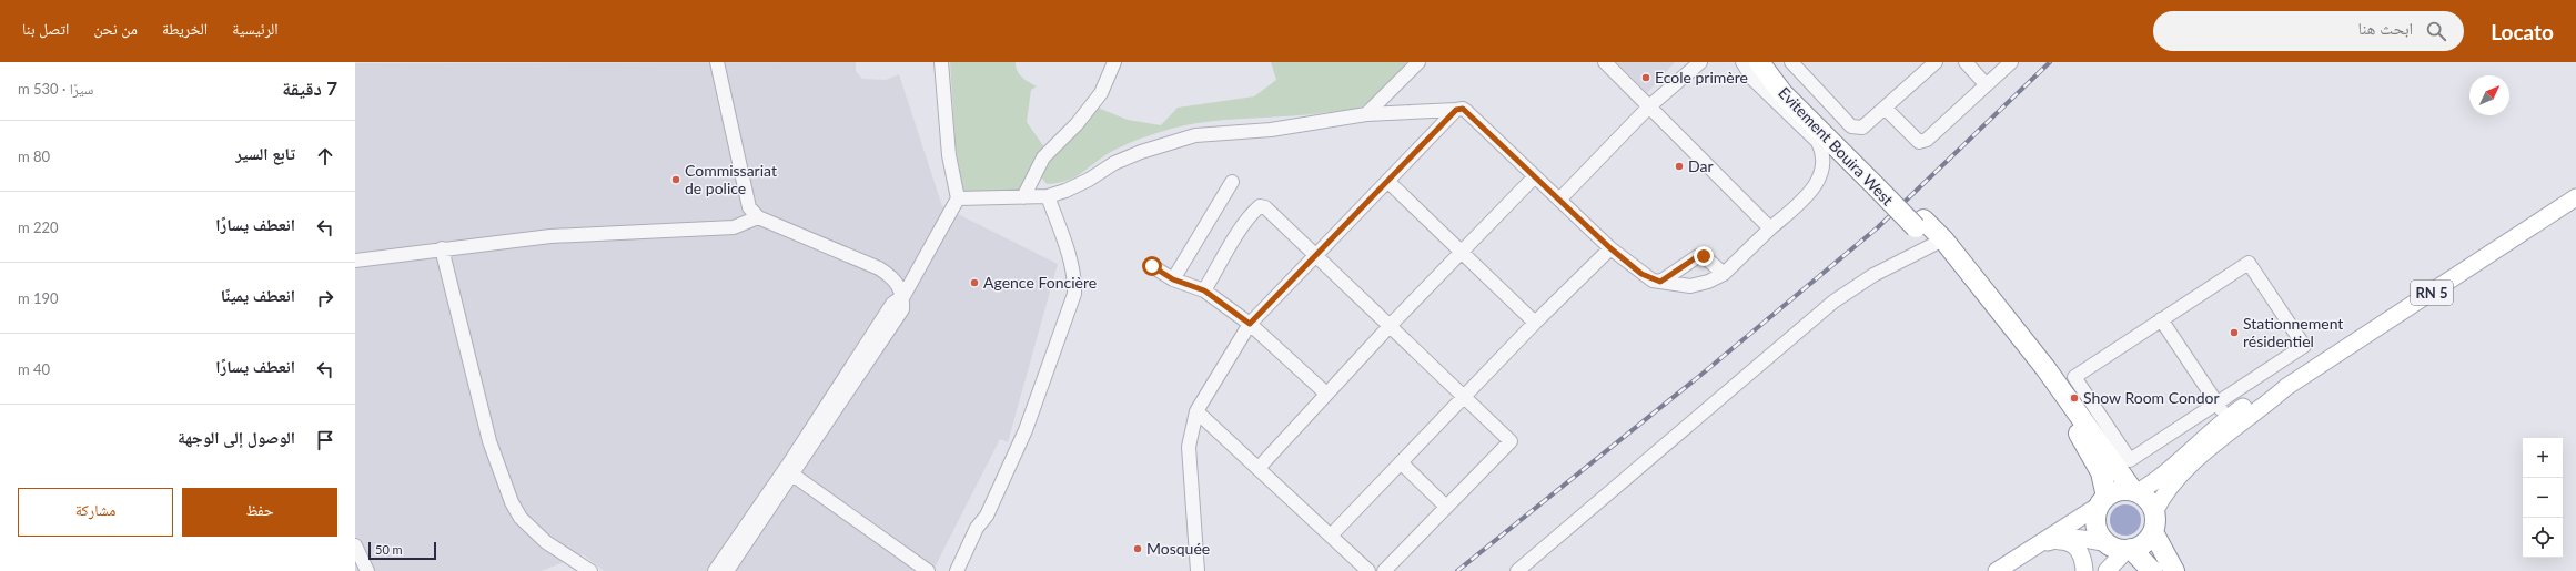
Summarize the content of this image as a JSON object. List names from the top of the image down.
{
  "streets": {
    "highway": ["Evitement Bouira West"],
    "main road": ["RN 5"]
  },
  "places": [
    "Ecole primère",
    "Dar",
    "Commissariat de police",
    "Agence Foncière",
    "Stationnement résidentiel",
    "Show Room Condor",
    "Mosquée"
  ],
  "scale_bar": "50 m",
  "north": "top right",
  "page": {
    "header": "Locato",
    "search": "ابحث هنا",
    "nav": [
      "الرئيسية",
      "الخريطة",
      "من نحن",
      "اتصل بنا"
    ],
    "heading": ["7 دقيقة", "سيرًا · 530 m"],
    "list": [
      ["تابع السير", "80 m"],
      ["انعطف يسارًا", "220 m"],
      ["انعطف يمينًا", "190 m"],
      ["انعطف يسارًا", "40 m"],
      "الوصول إلى الوجهة"
    ],
    "map_buttons": ["+", "−"],
    "buttons": ["حفظ", "مشاركة"],
    "scale": "50 m"
  }
}
